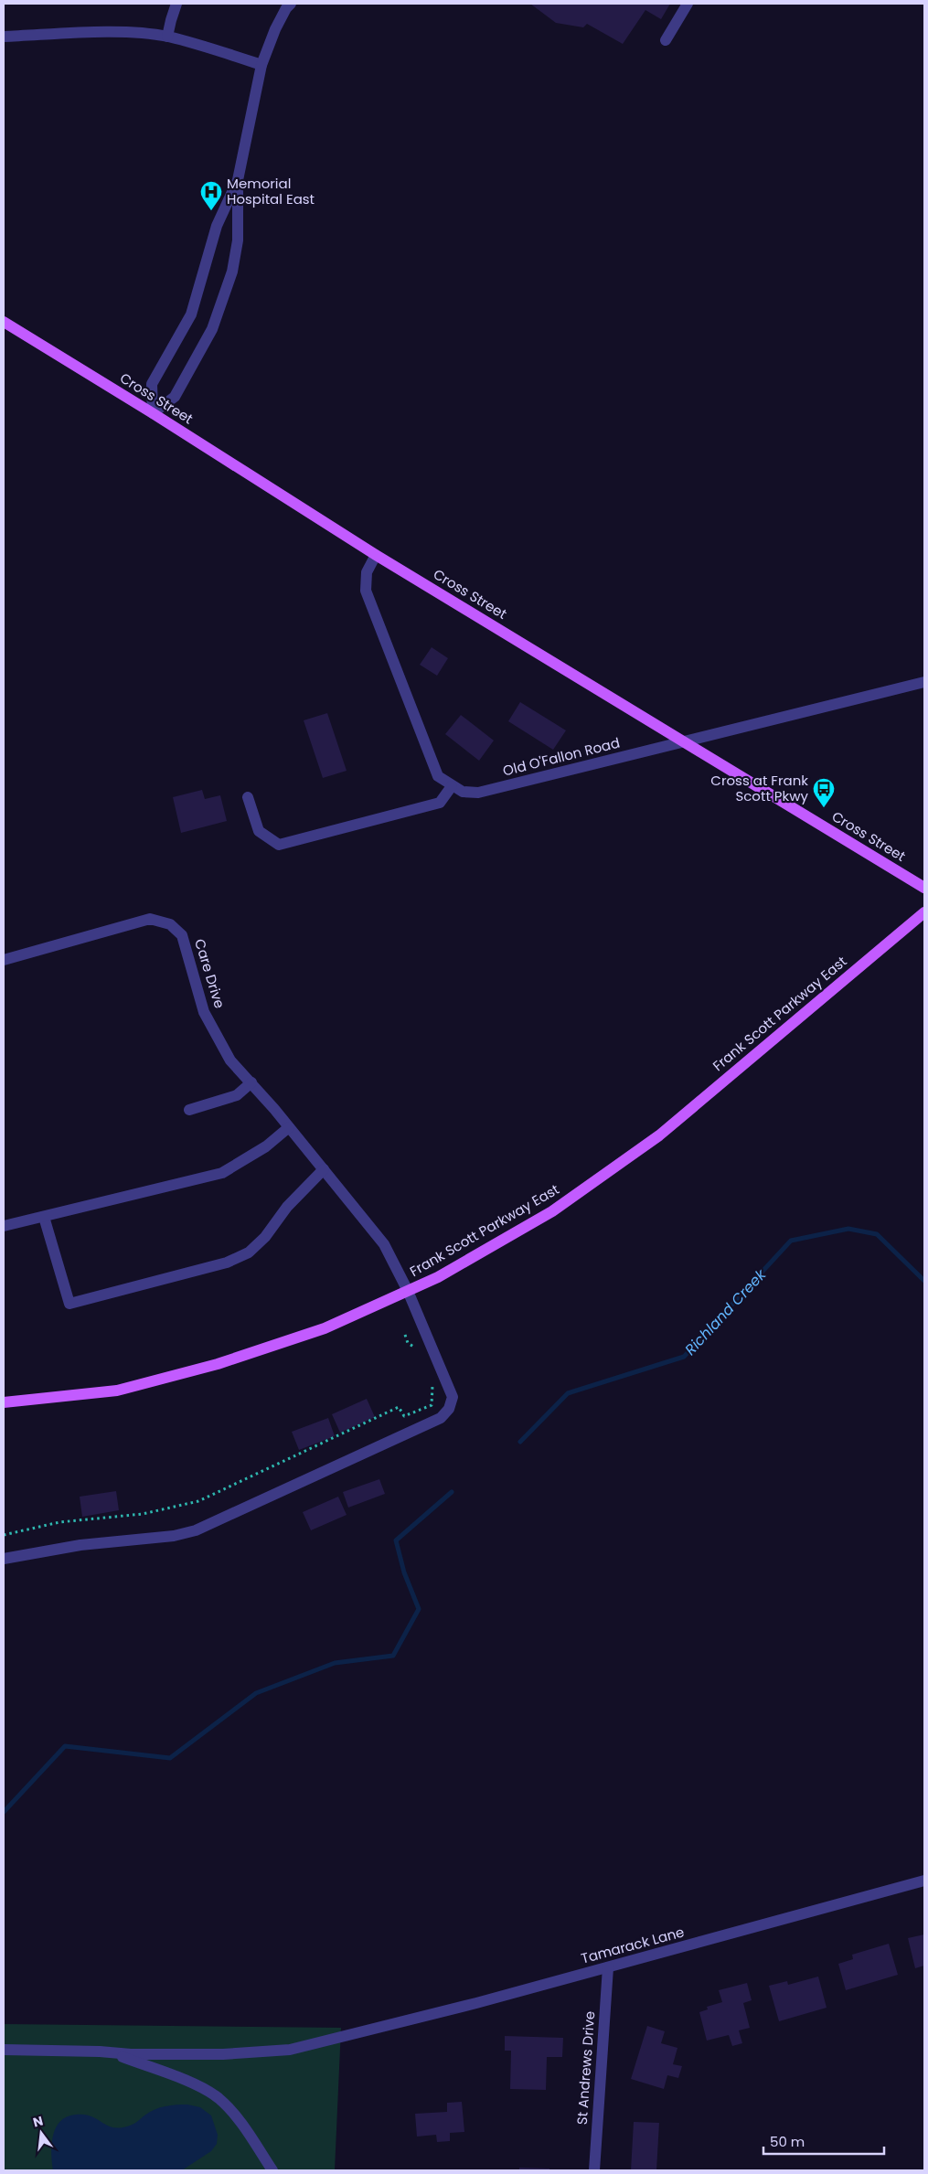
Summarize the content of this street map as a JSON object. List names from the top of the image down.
{
  "streets": {
    "main road": ["Cross Street", "Frank Scott Parkway East"],
    "street": [
      "Old O'Fallon Road",
      "Care Drive",
      "Tamarack Lane",
      "St Andrews Drive"
    ]
  },
  "crossings": [
    ["Cross Street", "Old O'Fallon Road"],
    ["Care Drive", "Frank Scott Parkway East"],
    ["Tamarack Lane", "St Andrews Drive"]
  ],
  "water": ["Richland Creek"],
  "places": {
    "hospital": ["Memorial Hospital East"],
    "bus stop": ["Cross at Frank Scott Pkwy"]
  },
  "scale_bar": "50 m",
  "north": "top"
}
